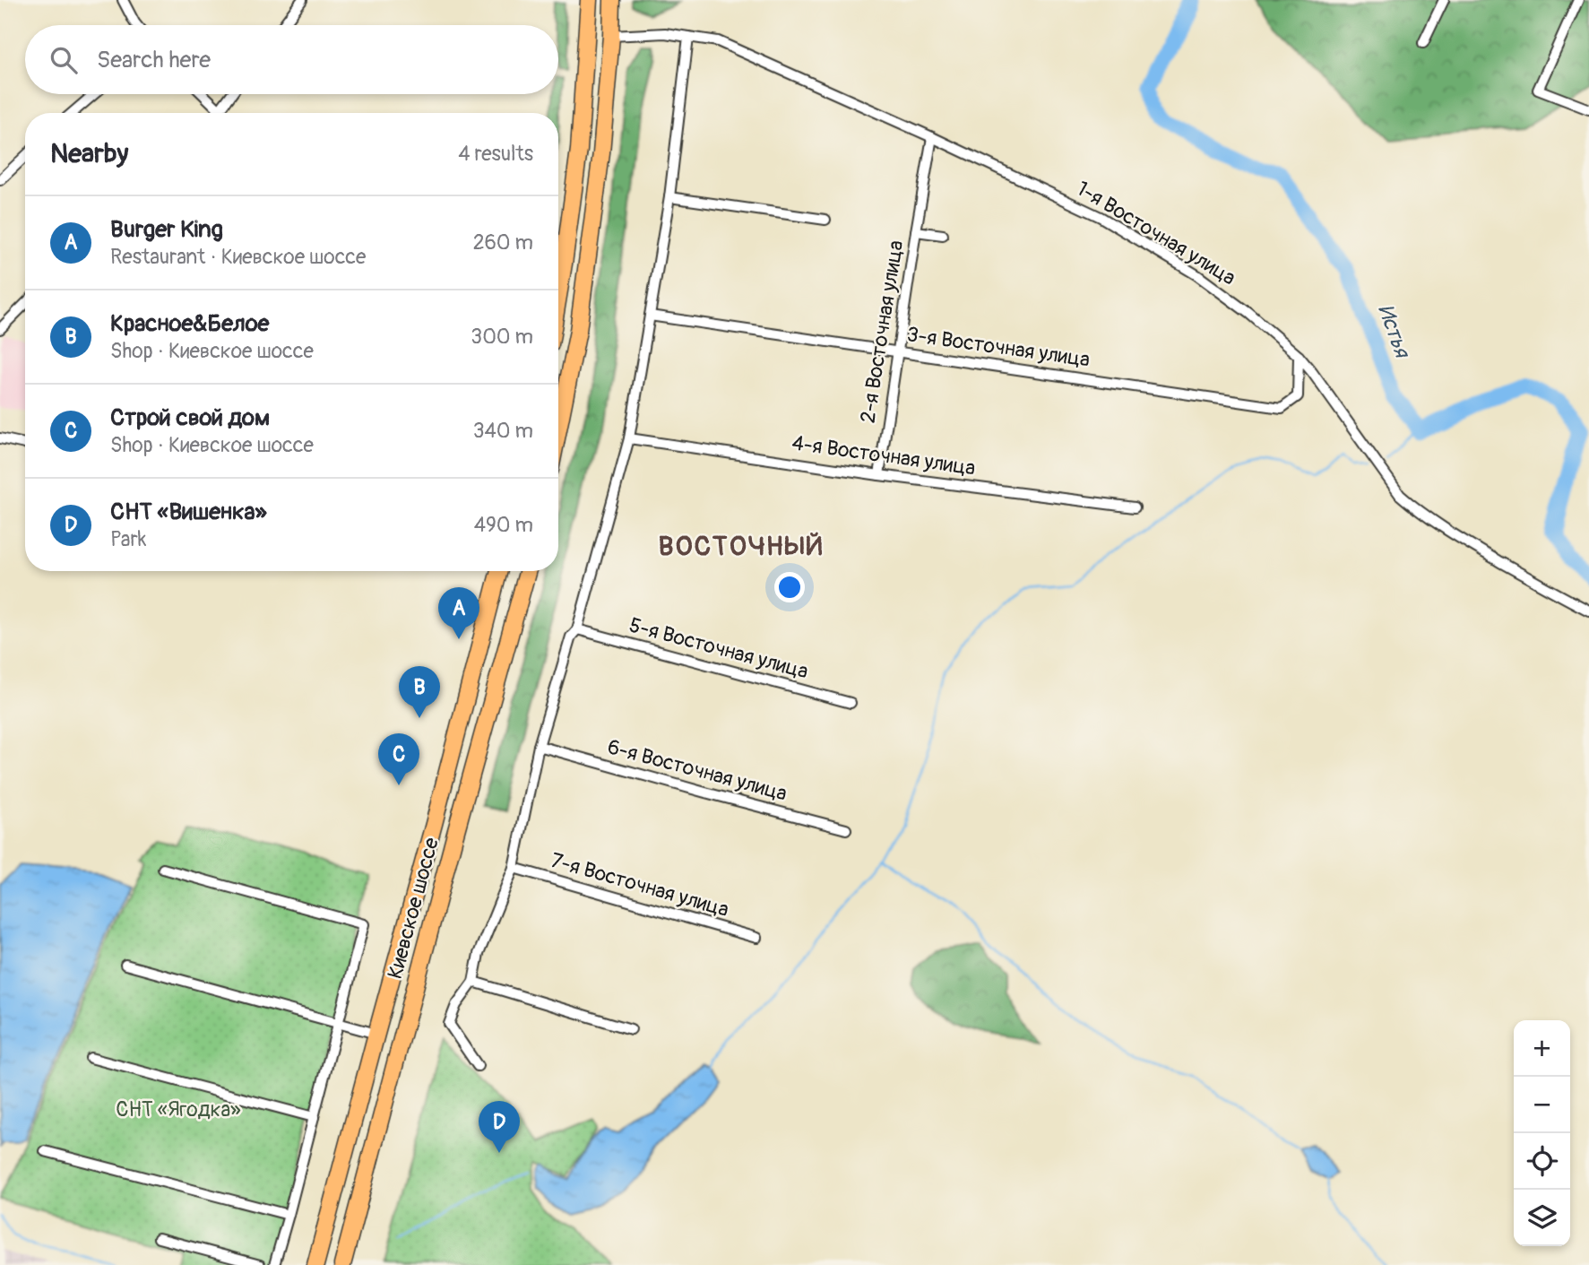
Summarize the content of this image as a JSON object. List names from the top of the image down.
{
  "streets": {
    "highway": ["Киевское шоссе"],
    "street": [
      "1-я Восточная улица",
      "2-я Восточная улица",
      "3-я Восточная улица",
      "4-я Восточная улица",
      "5-я Восточная улица",
      "6-я Восточная улица",
      "7-я Восточная улица"
    ]
  },
  "crossings": [
    ["1-я Восточная улица", "2-я Восточная улица"],
    ["1-я Восточная улица", "3-я Восточная улица"],
    ["2-я Восточная улица", "3-я Восточная улица"],
    ["2-я Восточная улица", "4-я Восточная улица"]
  ],
  "districts": ["ВОСТОЧНЫЙ"],
  "water": ["Истья"],
  "parks": ["СНТ «Ягодка»"],
  "page": {
    "search": "Search here",
    "heading": ["Nearby", "4 results"],
    "list": [
      {
        "mark": "A",
        "name": "Burger King",
        "note": "Restaurant · Киевское шоссе",
        "value": "260 m"
      },
      {
        "mark": "B",
        "name": "Красное&Белое",
        "note": "Shop · Киевское шоссе",
        "value": "300 m"
      },
      {
        "mark": "C",
        "name": "Строй свой дом",
        "note": "Shop · Киевское шоссе",
        "value": "340 m"
      },
      {
        "mark": "D",
        "name": "СНТ «Вишенка»",
        "note": "Park",
        "value": "490 m"
      }
    ],
    "pins": [
      "A",
      "B",
      "C",
      "D"
    ],
    "map_buttons": ["+", "−"]
  }
}
